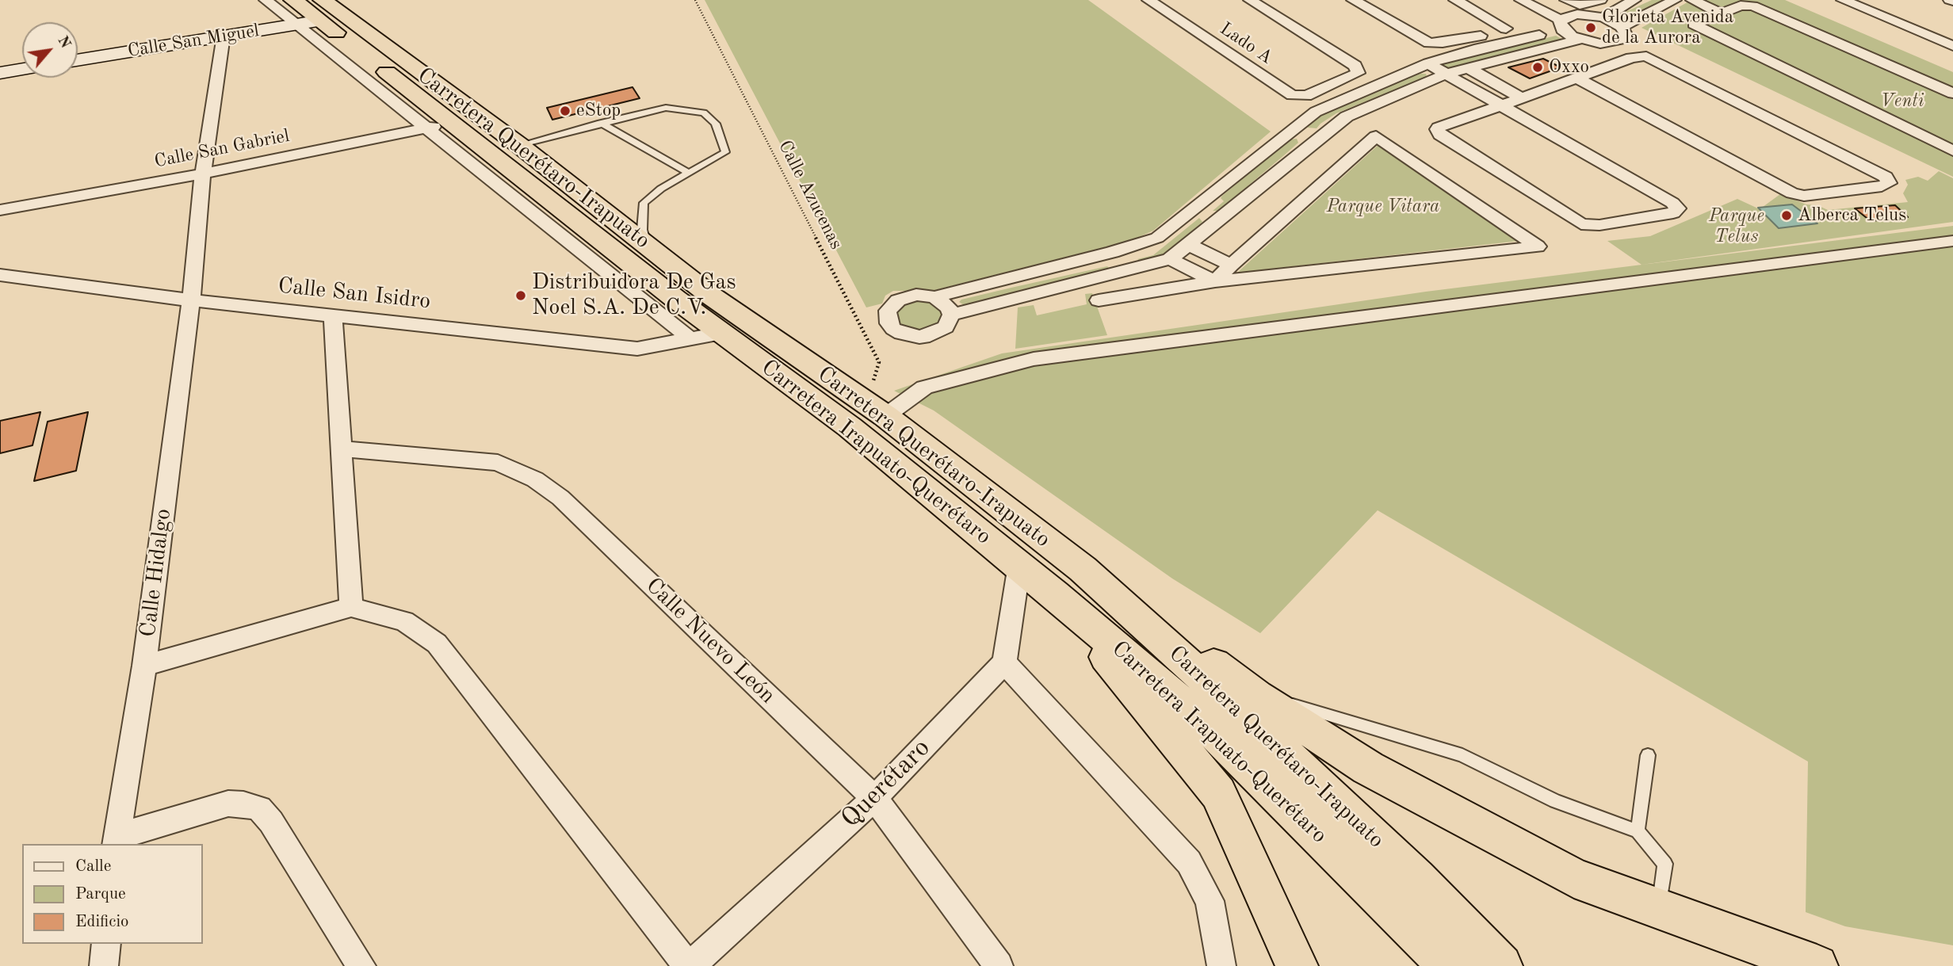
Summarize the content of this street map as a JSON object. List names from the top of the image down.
{
  "streets": {
    "highway": ["Carretera Querétaro-Irapuato", "Carretera Irapuato-Querétaro"],
    "street": [
      "Calle San Miguel",
      "Lado A",
      "Calle San Gabriel",
      "Calle San Isidro",
      "Calle Hidalgo",
      "Calle Nuevo León",
      "Querétaro"
    ],
    "path": ["Calle Azucenas"]
  },
  "crossings": [
    ["Calle San Miguel", "Carretera Querétaro-Irapuato"],
    ["Calle San Miguel", "Carretera Irapuato-Querétaro"],
    ["Calle San Miguel", "Calle Hidalgo"],
    ["Calle San Gabriel", "Carretera Irapuato-Querétaro"],
    ["Calle San Gabriel", "Calle Hidalgo"],
    ["Carretera Querétaro-Irapuato", "Calle Azucenas"],
    ["Carretera Querétaro-Irapuato", "Carretera Irapuato-Querétaro"],
    ["Calle San Isidro", "Carretera Irapuato-Querétaro"],
    ["Calle San Isidro", "Calle Hidalgo"],
    ["Calle Nuevo León", "Querétaro"]
  ],
  "parks": ["Venti", "Parque Vitara", "Parque Telus"],
  "places": [
    "Glorieta Avenida de la Aurora",
    "Oxxo",
    "eStop",
    "Alberca Telus",
    "Distribuidora De Gas Noel S.A. De C.V."
  ],
  "legend": ["Calle", "Parque", "Edificio"],
  "north": "top right"
}
